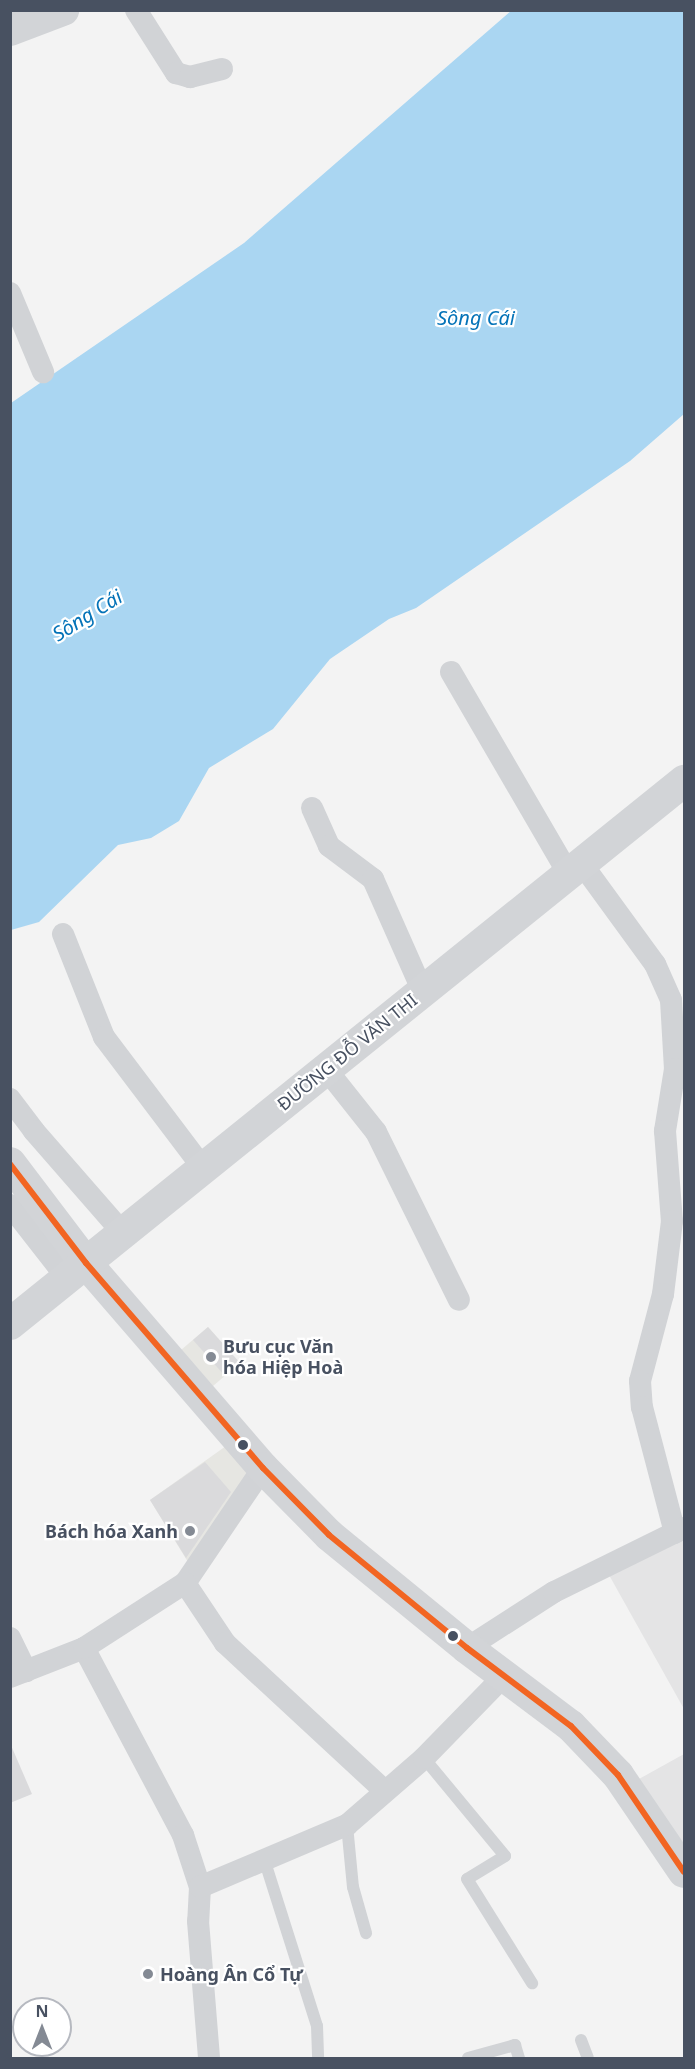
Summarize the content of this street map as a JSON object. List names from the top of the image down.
{
  "streets": {
    "main road": ["ĐƯỜNG ĐỖ VĂN THI"]
  },
  "water": ["Sông Cái"],
  "places": ["Bưu cục Văn hóa Hiệp Hoà", "Bách hóa Xanh", "Hoàng Ân Cổ Tự"],
  "north": "top"
}
